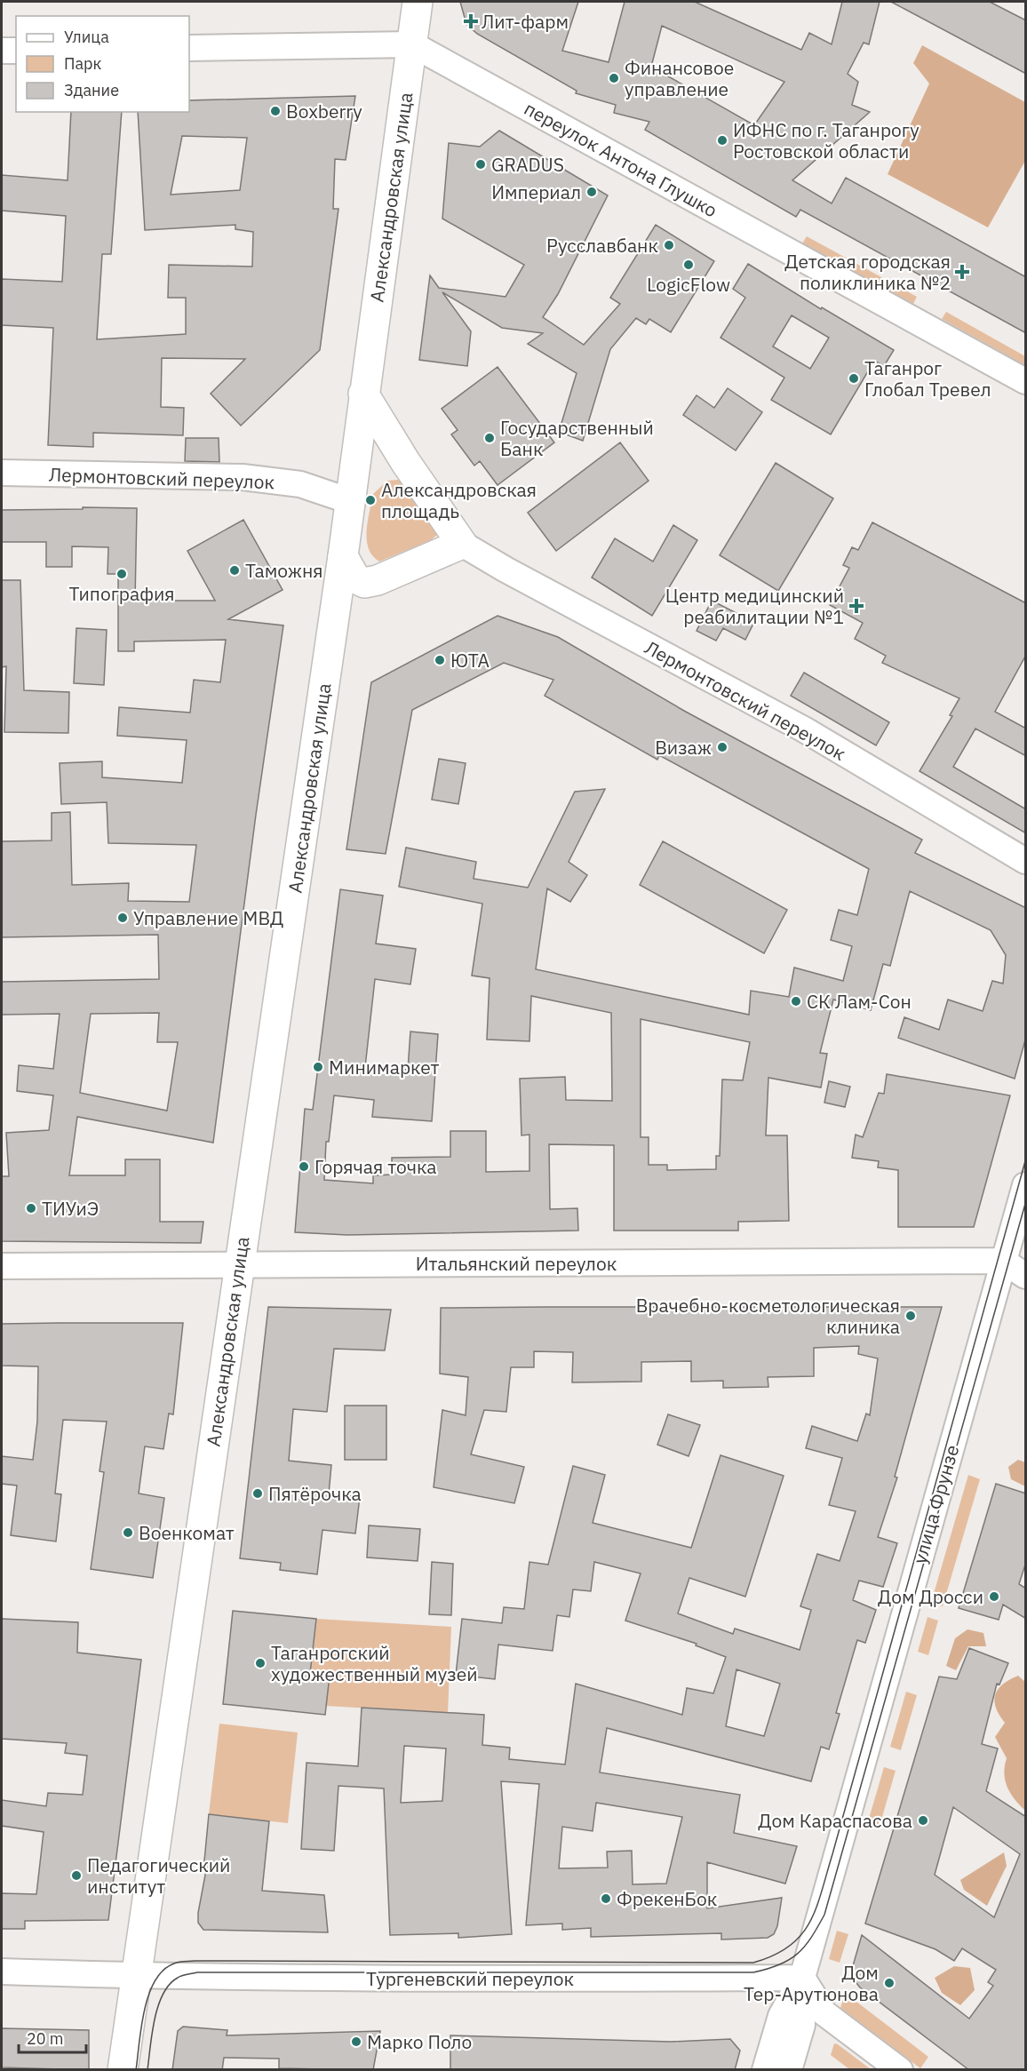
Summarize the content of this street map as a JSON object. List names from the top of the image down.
{
  "streets": {
    "street": [
      "переулок Антона Глушко",
      "Александровская улица",
      "Лермонтовский переулок",
      "Итальянский переулок",
      "улица Фрунзе",
      "Тургеневский переулок"
    ]
  },
  "crossings": [
    ["переулок Антона Глушко", "Александровская улица"],
    ["Александровская улица", "Лермонтовский переулок"],
    ["Александровская улица", "Итальянский переулок"],
    ["Александровская улица", "Тургеневский переулок"],
    ["Итальянский переулок", "улица Фрунзе"],
    ["улица Фрунзе", "Тургеневский переулок"]
  ],
  "places": {
    "health": ["Лит-фарм", "Детская городская поликлиника №2", "Центр медицинский реабилитации №1"],
    "other": [
      "Финансовое управление",
      "Boxberry",
      "ИФНС по г. Таганрогу Ростовской области",
      "GRADUS",
      "Империал",
      "Русславбанк",
      "LogicFlow",
      "Таганрог Глобал Тревел",
      "Государственный Банк",
      "Александровская площадь",
      "Таможня",
      "Типография",
      "ЮТА",
      "Визаж",
      "Управление МВД",
      "СК Лам-Сон",
      "Минимаркет",
      "Горячая точка",
      "ТИУиЭ",
      "Врачебно-косметологическая клиника",
      "Пятёрочка",
      "Военкомат",
      "Дом Дросси",
      "Таганрогский художественный музей",
      "Дом Караспасова",
      "Педагогический институт",
      "ФрекенБок",
      "Дом Тер-Арутюнова",
      "Марко Поло"
    ]
  },
  "legend": ["Улица", "Парк", "Здание"],
  "scale_bar": "20 m"
}
